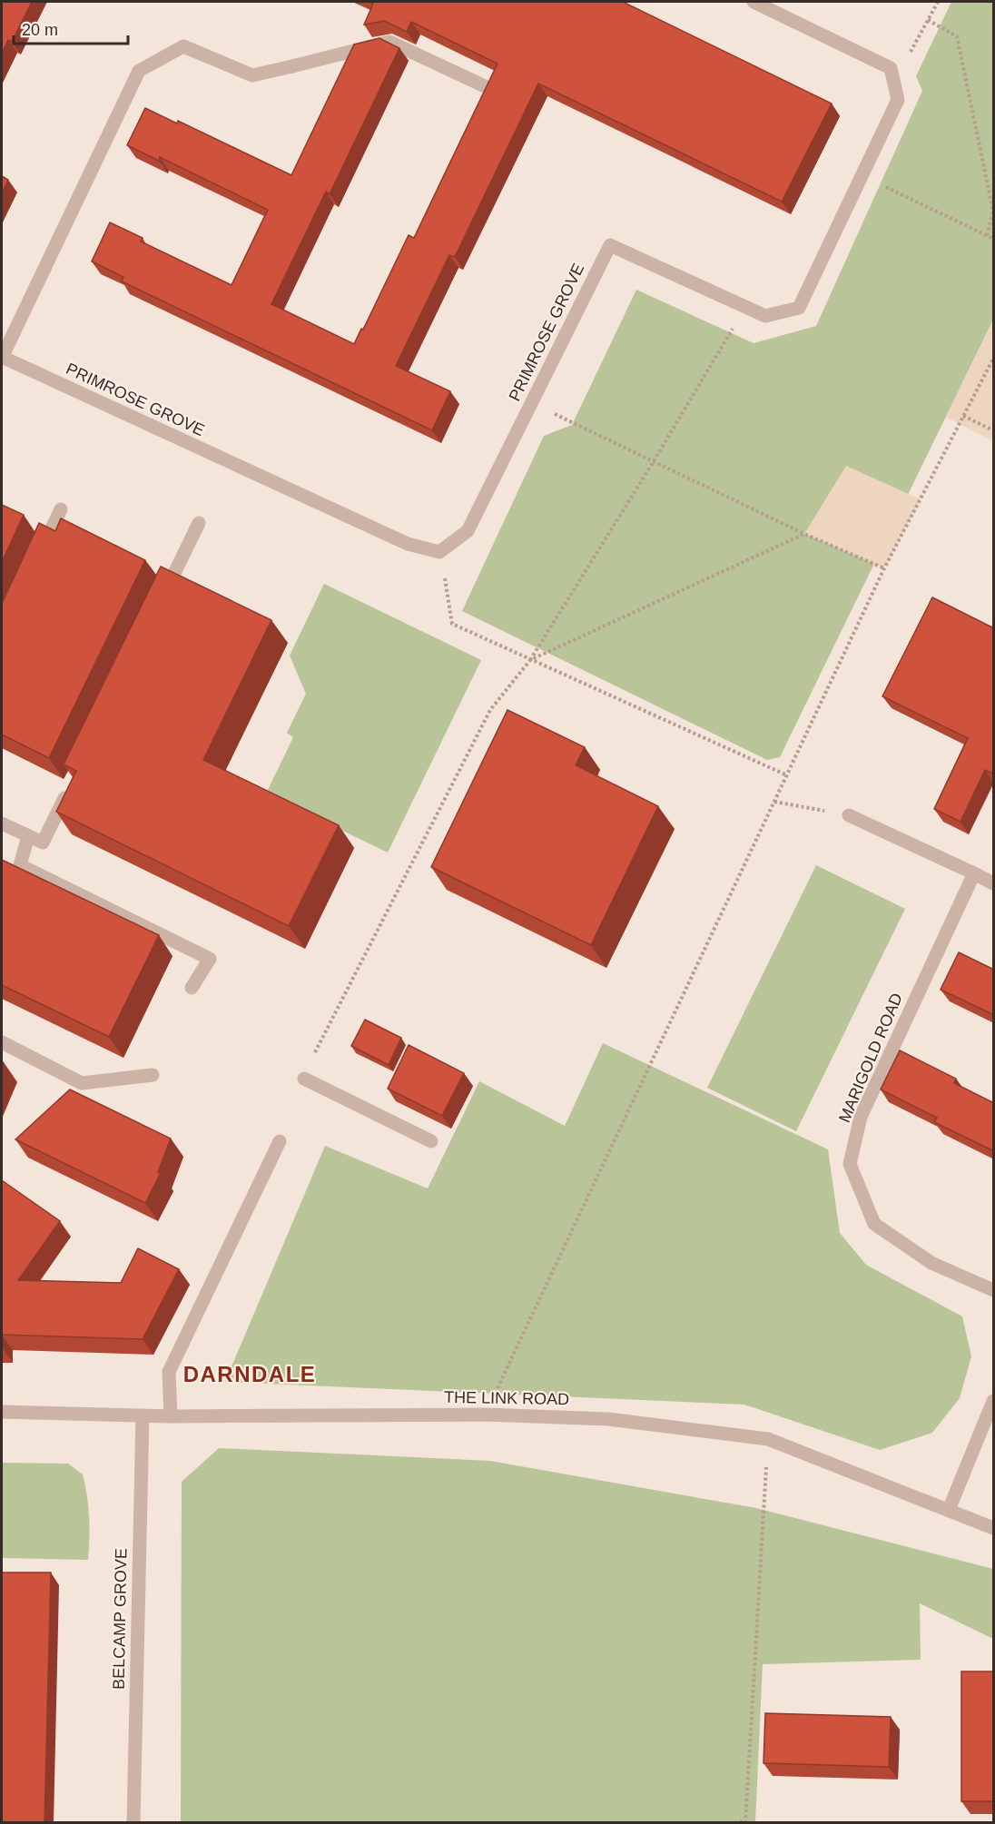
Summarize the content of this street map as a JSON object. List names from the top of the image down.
{
  "streets": {
    "street": [
      "PRIMROSE GROVE",
      "MARIGOLD ROAD",
      "THE LINK ROAD",
      "BELCAMP GROVE"
    ]
  },
  "crossings": [
    ["THE LINK ROAD", "BELCAMP GROVE"]
  ],
  "districts": ["DARNDALE"],
  "scale_bar": "20 m"
}
